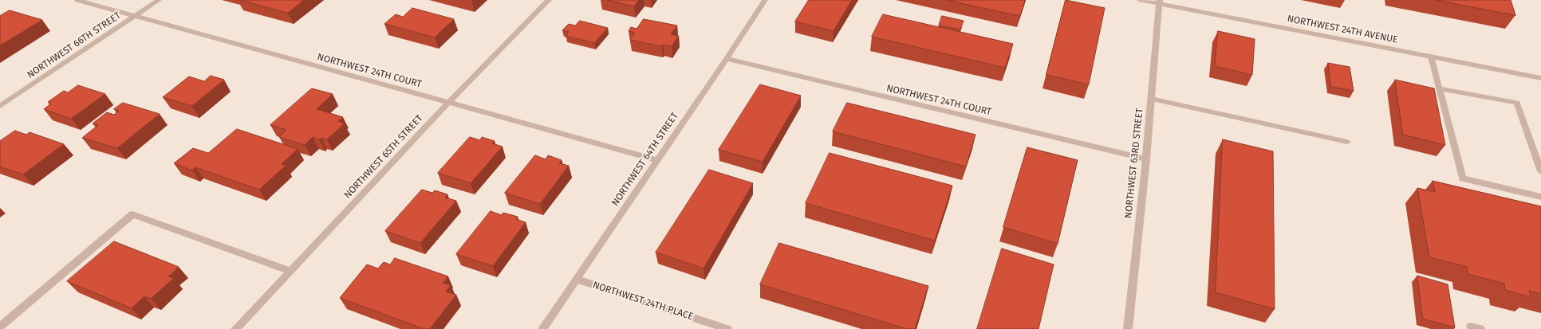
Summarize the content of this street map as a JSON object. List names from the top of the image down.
{
  "streets": {
    "street": [
      "NORTHWEST 24TH AVENUE",
      "NORTHWEST 66TH STREET",
      "NORTHWEST 24TH COURT",
      "NORTHWEST 65TH STREET",
      "NORTHWEST 64TH STREET",
      "NORTHWEST 63RD STREET",
      "NORTHWEST 24TH PLACE"
    ]
  },
  "crossings": [
    ["NORTHWEST 24TH AVENUE", "NORTHWEST 63RD STREET"],
    ["NORTHWEST 66TH STREET", "NORTHWEST 24TH COURT"],
    ["NORTHWEST 24TH COURT", "NORTHWEST 65TH STREET"],
    ["NORTHWEST 24TH COURT", "NORTHWEST 64TH STREET"],
    ["NORTHWEST 24TH COURT", "NORTHWEST 63RD STREET"],
    ["NORTHWEST 64TH STREET", "NORTHWEST 24TH PLACE"]
  ]
}
